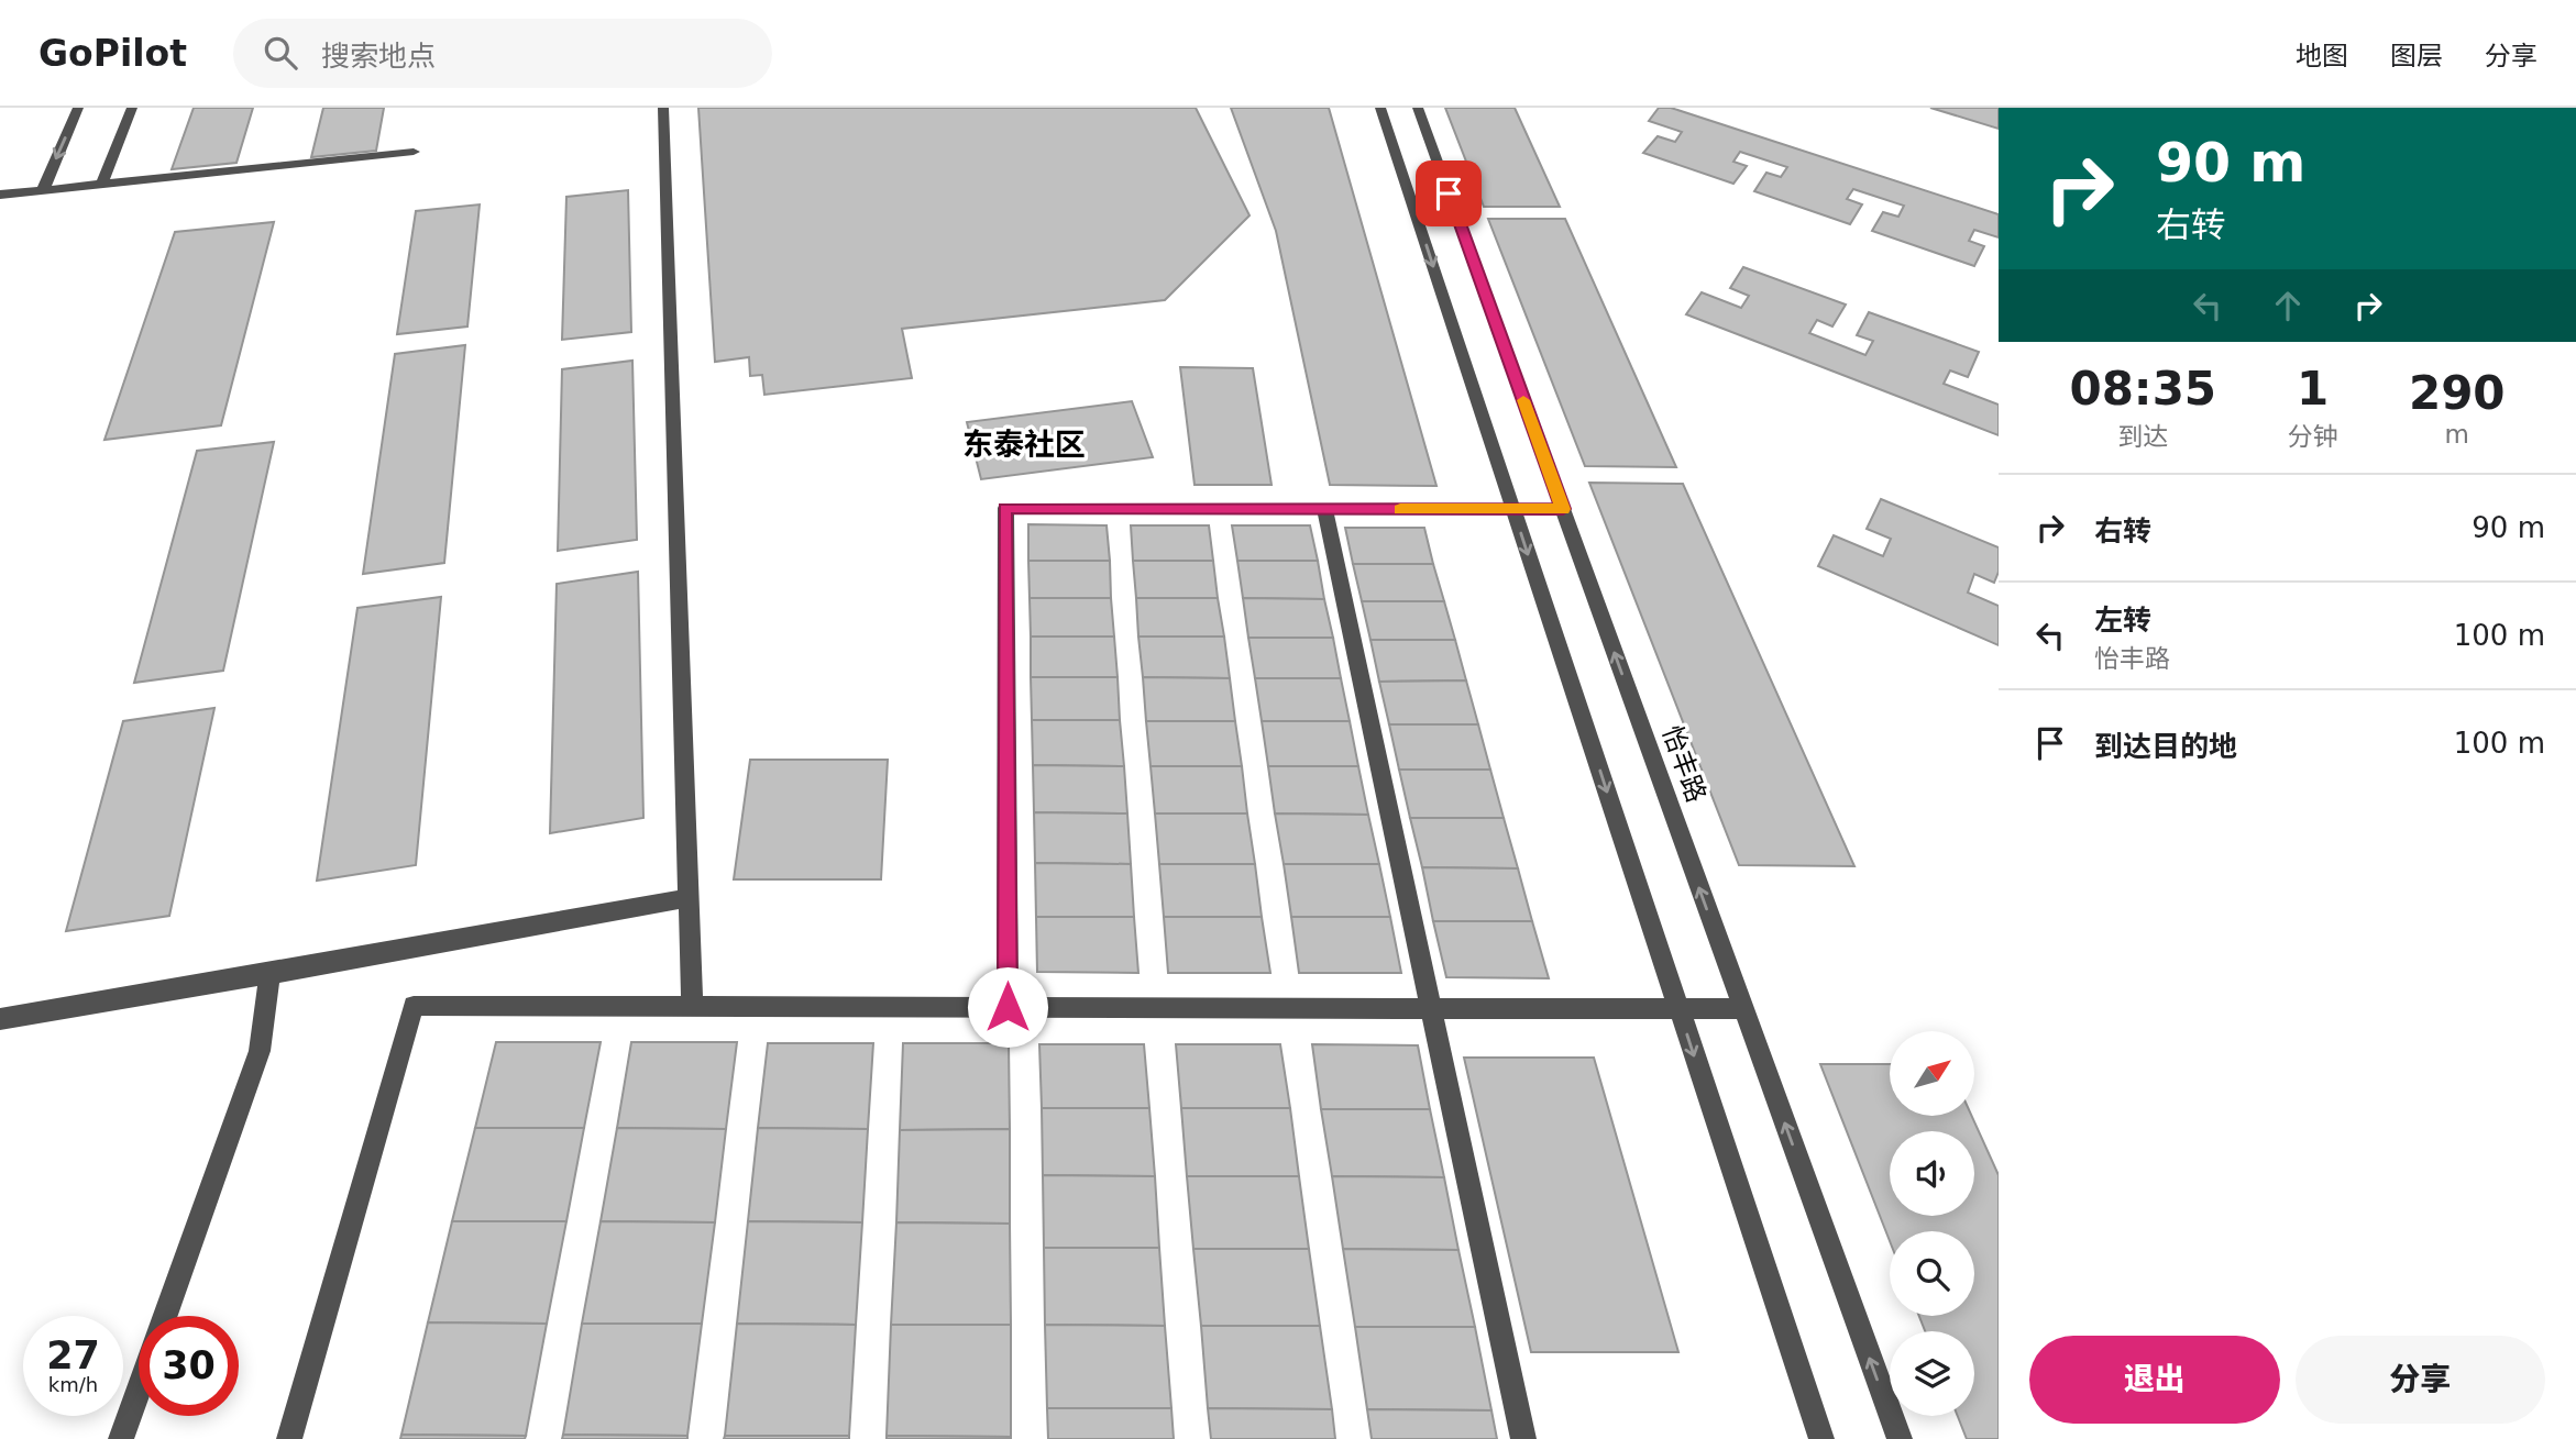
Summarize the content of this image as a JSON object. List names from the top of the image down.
{
  "streets": {
    "street": ["怡丰路"]
  },
  "districts": ["东泰社区"],
  "north": "top right",
  "page": {
    "header": "GoPilot",
    "search": "搜索地点",
    "nav": ["地图", "图层", "分享"],
    "turn": ["90 m", "右转"],
    "eta": [
      "08:35",
      "到达",
      "1",
      "分钟",
      "290",
      "m"
    ],
    "list": [
      {
        "name": "右转",
        "value": "90 m"
      },
      {
        "name": "左转",
        "note": "怡丰路",
        "value": "100 m"
      },
      {
        "name": "到达目的地",
        "value": "100 m"
      }
    ],
    "speed": "27 km/h",
    "limit": "30",
    "buttons": ["退出", "分享"]
  }
}
